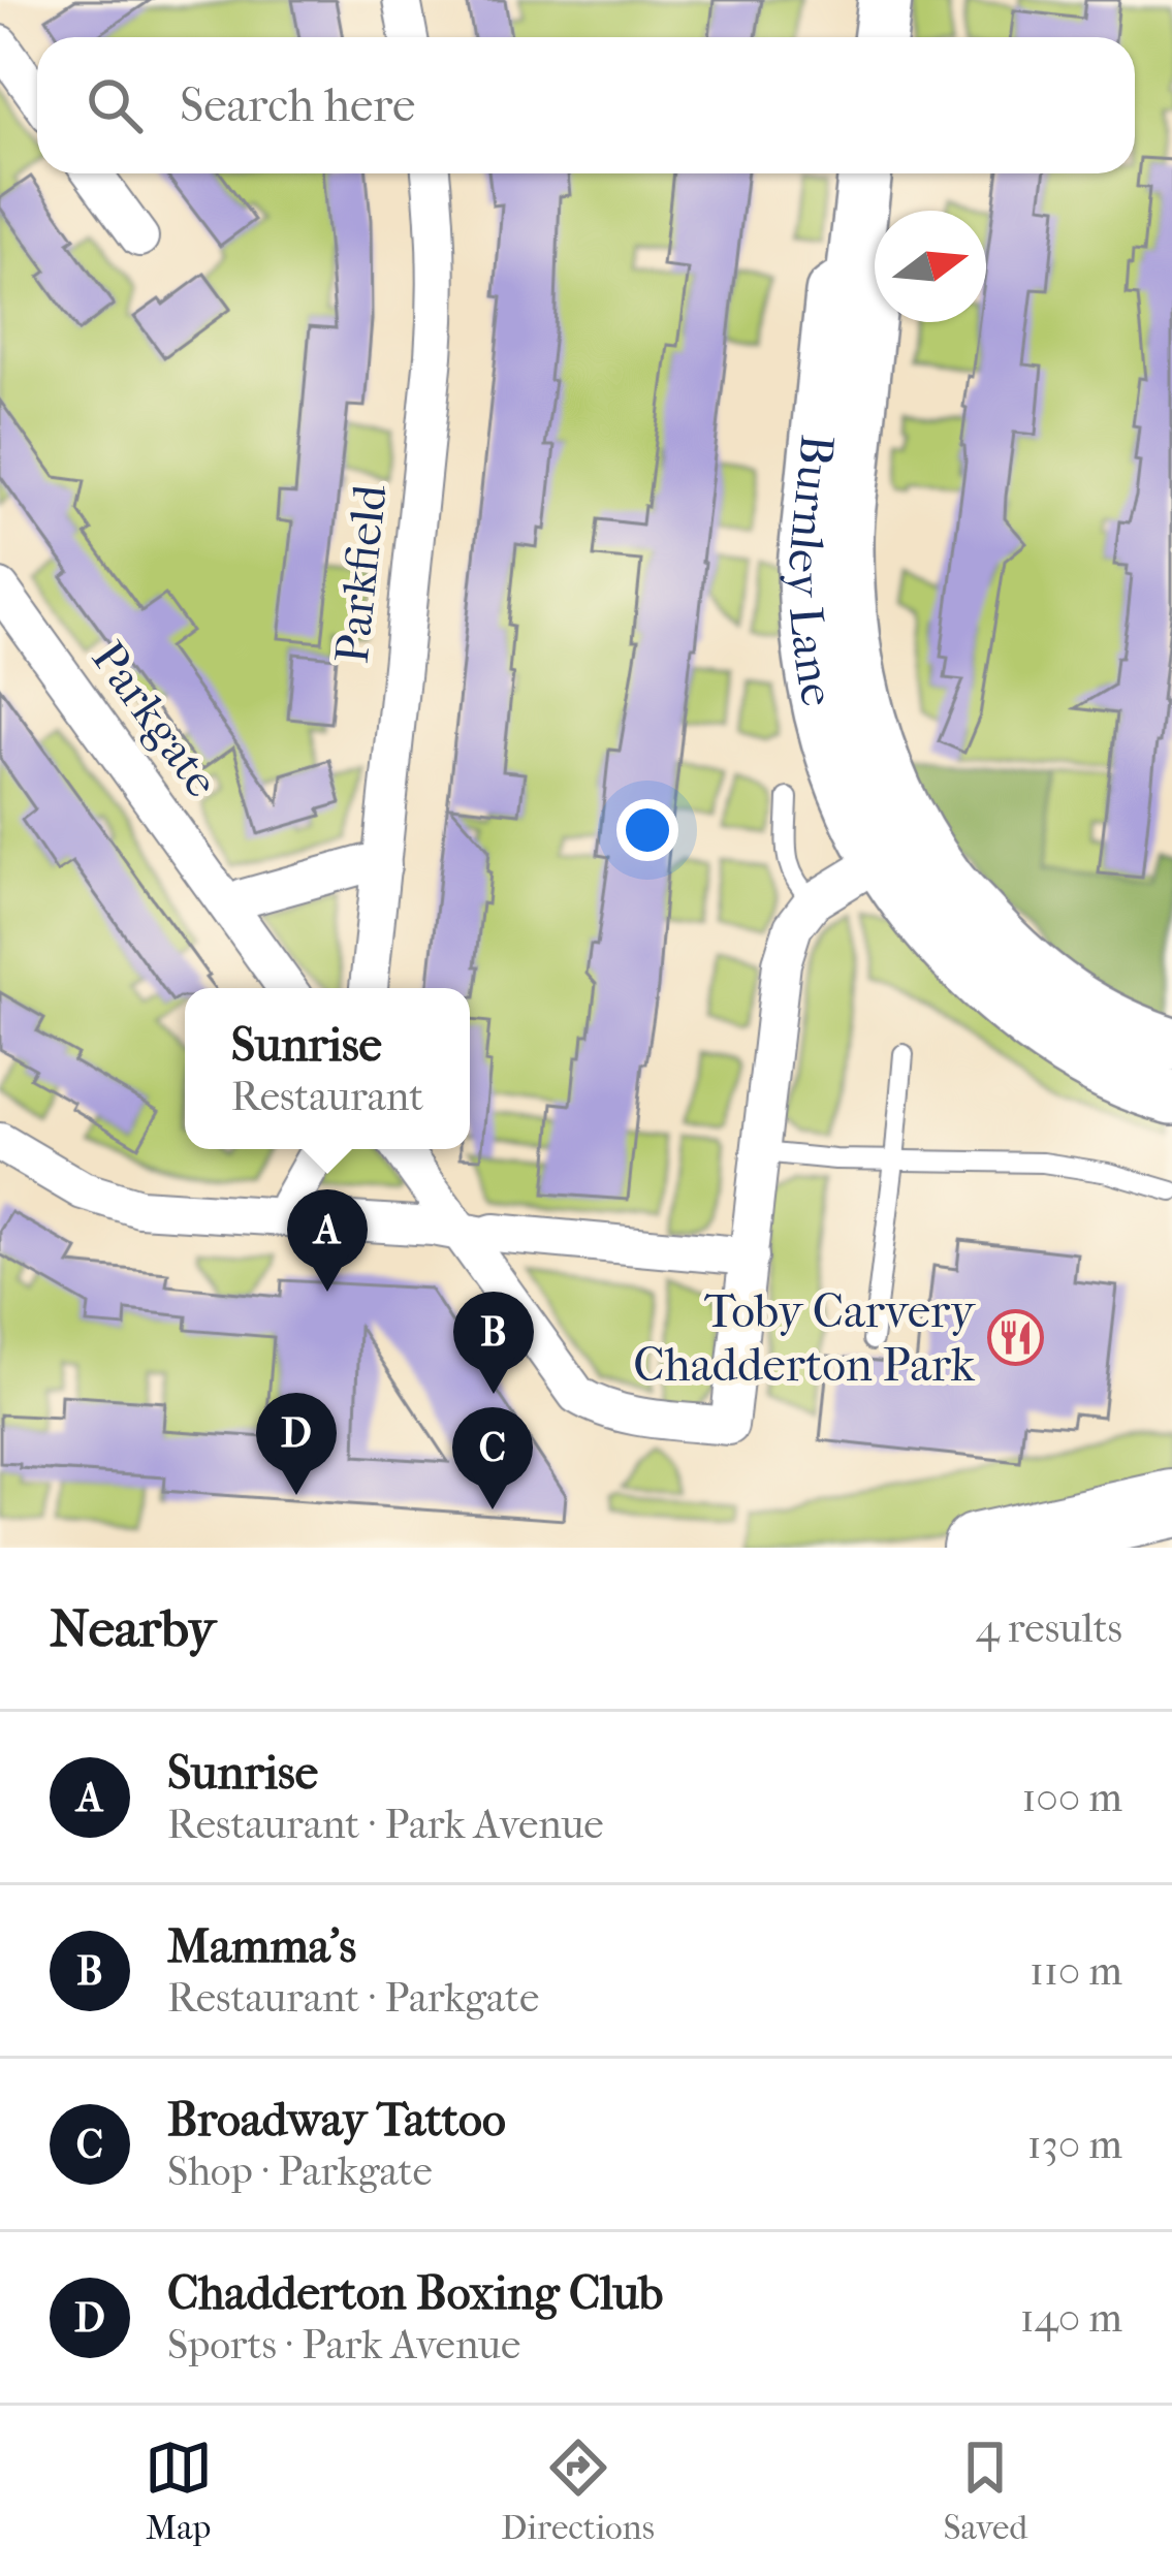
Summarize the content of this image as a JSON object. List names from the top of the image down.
{
  "streets": {
    "street": ["Burnley Lane", "Parkfield", "Parkgate"]
  },
  "places": {
    "restaurant": ["Toby Carvery Chadderton Park"]
  },
  "north": "right",
  "page": {
    "search": "Search here",
    "popup": ["Sunrise", "Restaurant"],
    "pins": [
      "A",
      "B",
      "D",
      "C"
    ],
    "heading": ["Nearby", "4 results"],
    "list": [
      {
        "mark": "A",
        "name": "Sunrise",
        "note": "Restaurant · Park Avenue",
        "value": "100 m"
      },
      {
        "mark": "B",
        "name": "Mamma's",
        "note": "Restaurant · Parkgate",
        "value": "110 m"
      },
      {
        "mark": "C",
        "name": "Broadway Tattoo",
        "note": "Shop · Parkgate",
        "value": "130 m"
      },
      {
        "mark": "D",
        "name": "Chadderton Boxing Club",
        "note": "Sports · Park Avenue",
        "value": "140 m"
      }
    ],
    "nav": ["Map", "Directions", "Saved"]
  }
}
